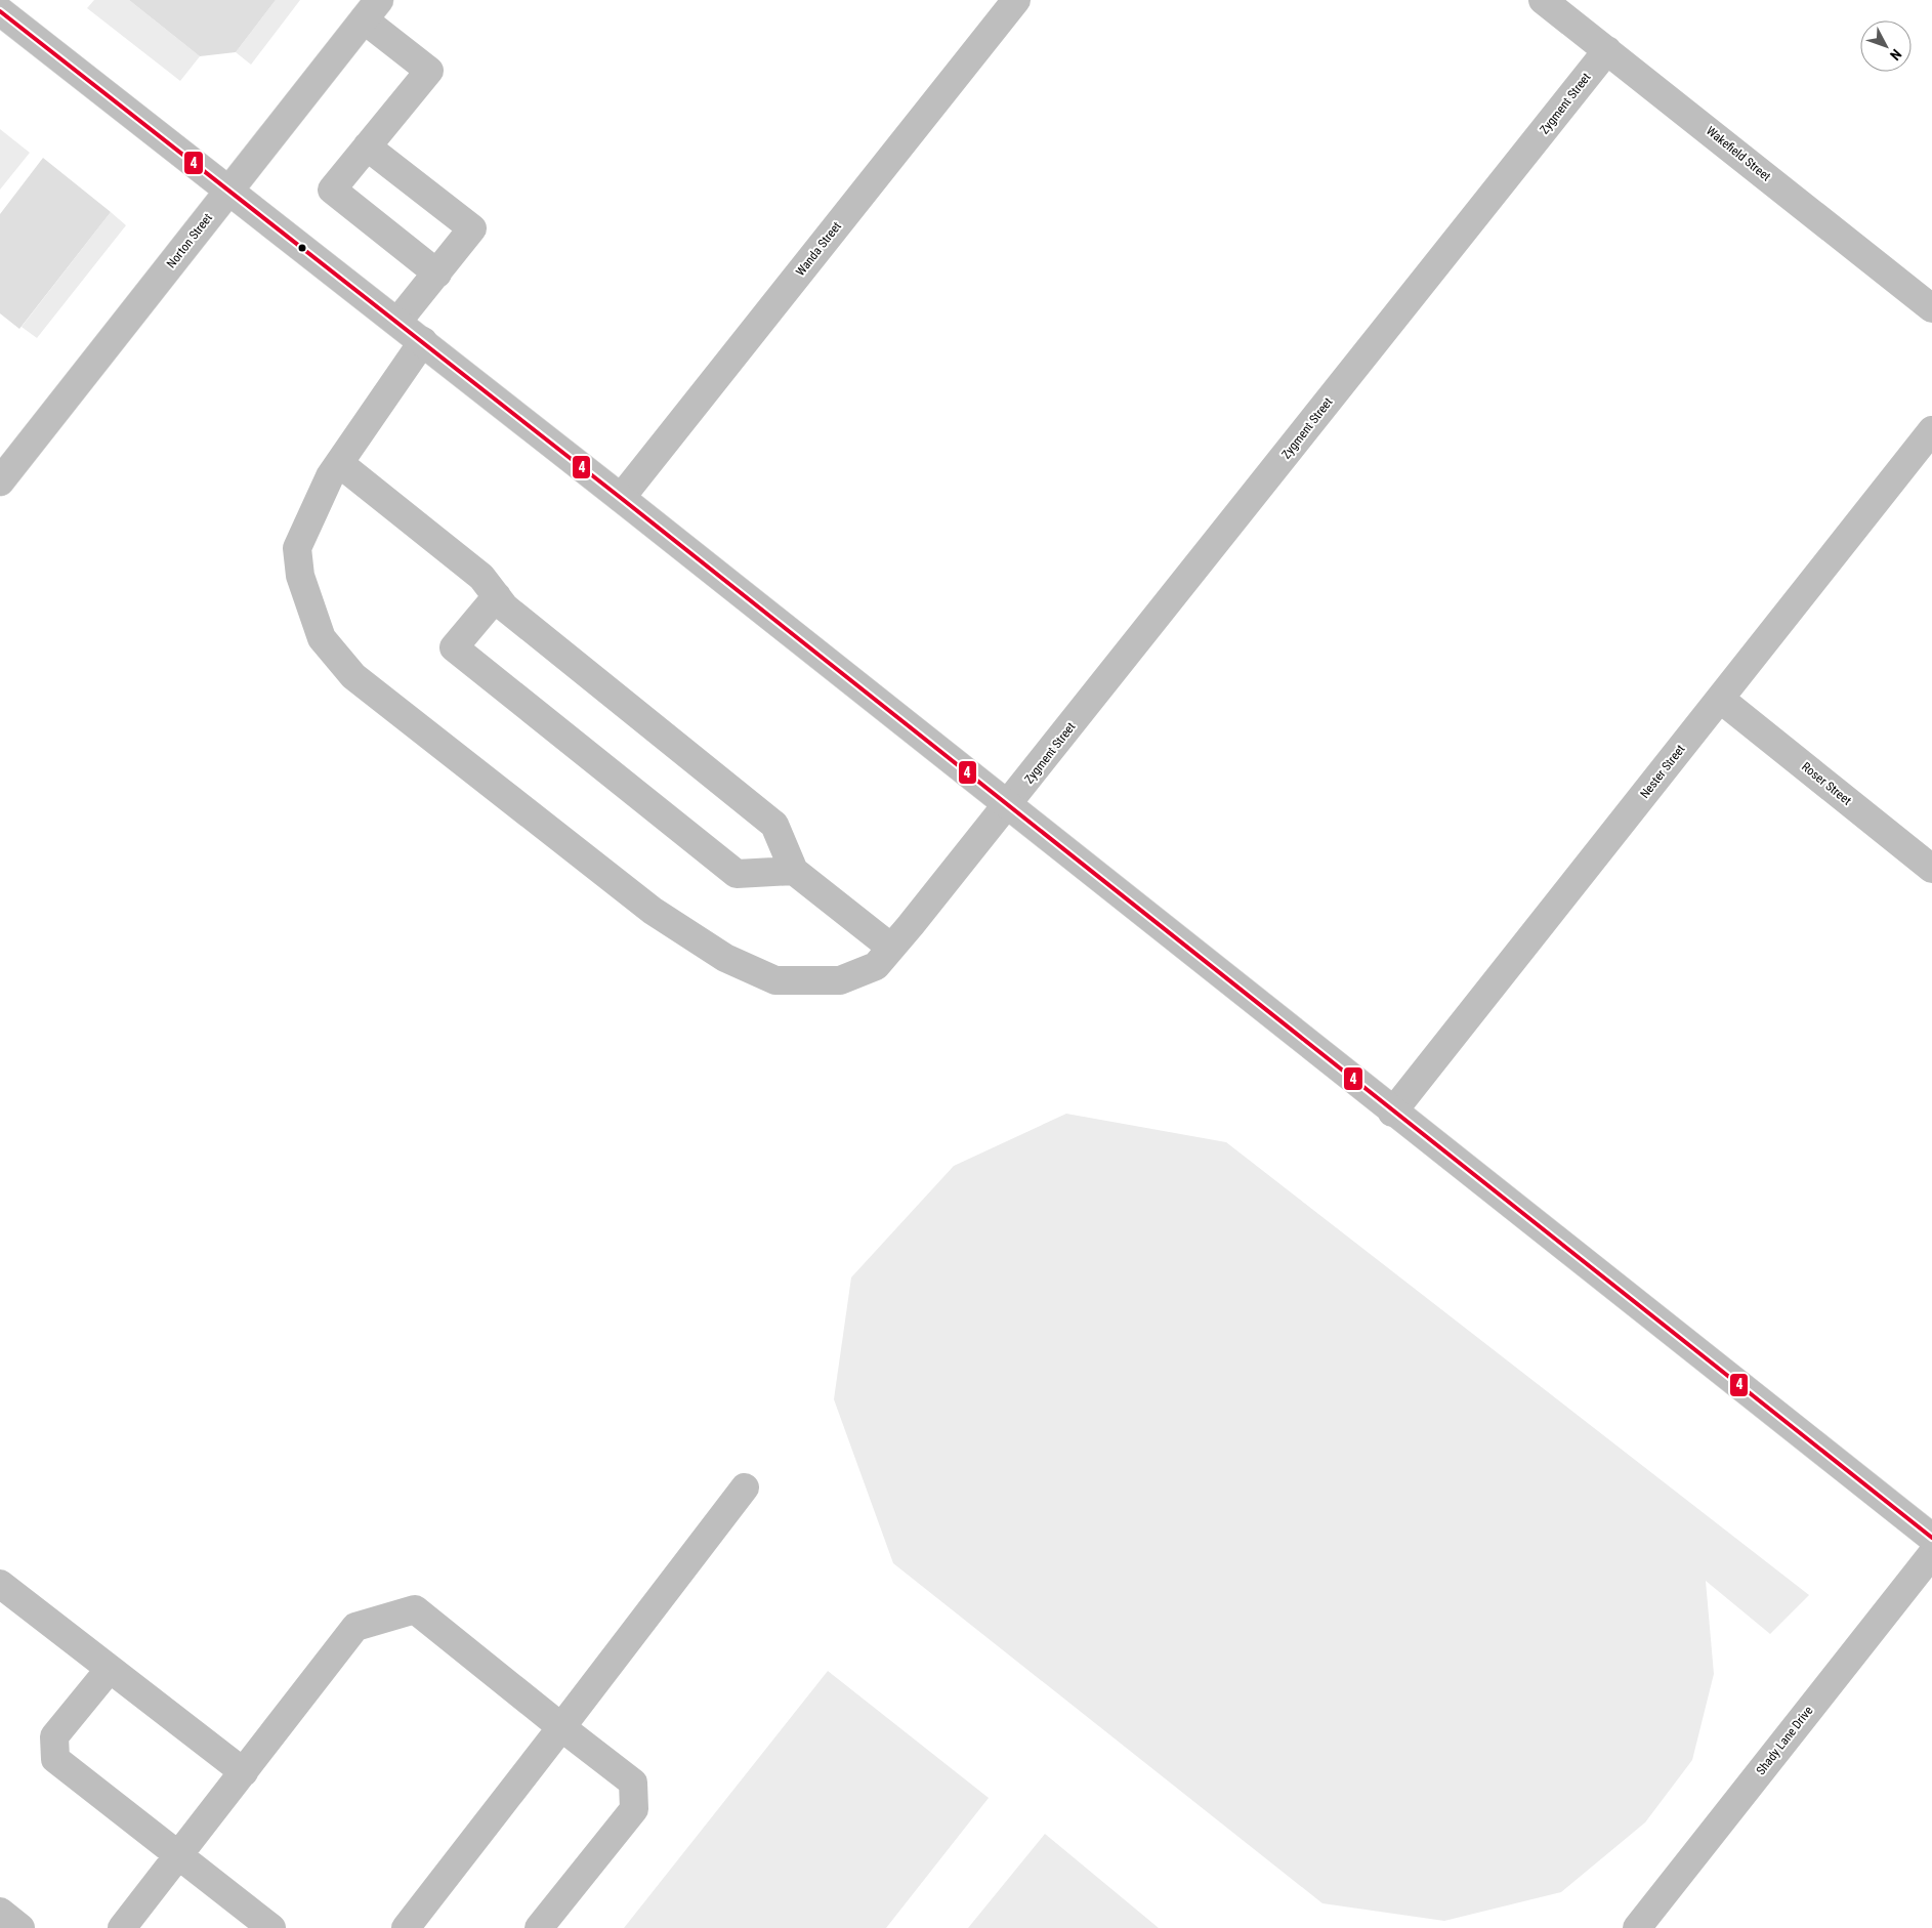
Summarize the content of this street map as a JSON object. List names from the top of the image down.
{
  "streets": {
    "street": [
      "Zygment Street",
      "Wakefield Street",
      "Norton Street",
      "Wanda Street",
      "Nester Street",
      "Roser Street",
      "Shady Lane Drive"
    ]
  },
  "crossings": [
    ["Zygment Street", "Wakefield Street"],
    ["Nester Street", "Roser Street"]
  ],
  "lines": ["transit line 4"],
  "north": "bottom right"
}
